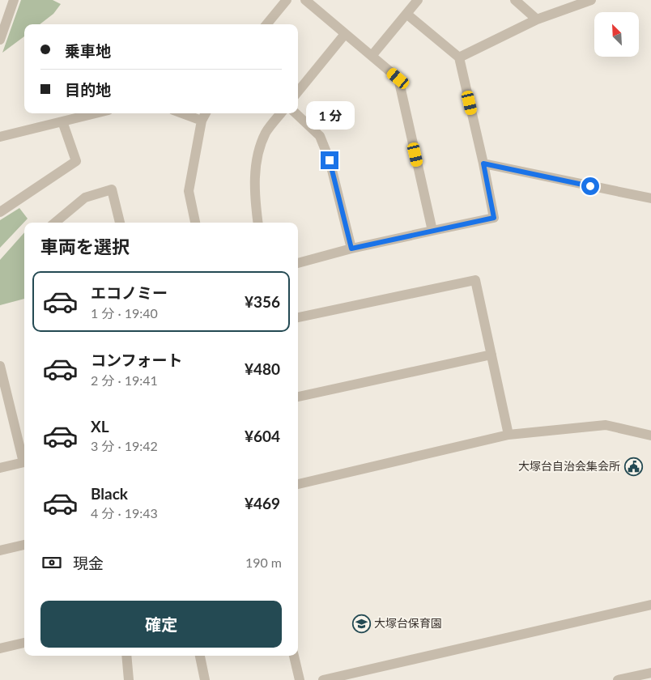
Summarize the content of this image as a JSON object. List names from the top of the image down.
{
  "places": {
    "public building": ["大塚台自治会集会所"],
    "school or university": ["大塚台保育園"]
  },
  "north": "top left",
  "page": {
    "banner": ["乗車地", "目的地"],
    "bubble": "1 分",
    "heading": "車両を選択",
    "list": [
      {
        "name": "エコノミー",
        "note": "1 分 · 19:40",
        "value": "¥356"
      },
      {
        "name": "コンフォート",
        "note": "2 分 · 19:41",
        "value": "¥480"
      },
      {
        "name": "XL",
        "note": "3 分 · 19:42",
        "value": "¥604"
      },
      {
        "name": "Black",
        "note": "4 分 · 19:43",
        "value": "¥469"
      }
    ],
    "pay": ["現金", "190 m"],
    "buttons": "確定"
  }
}
